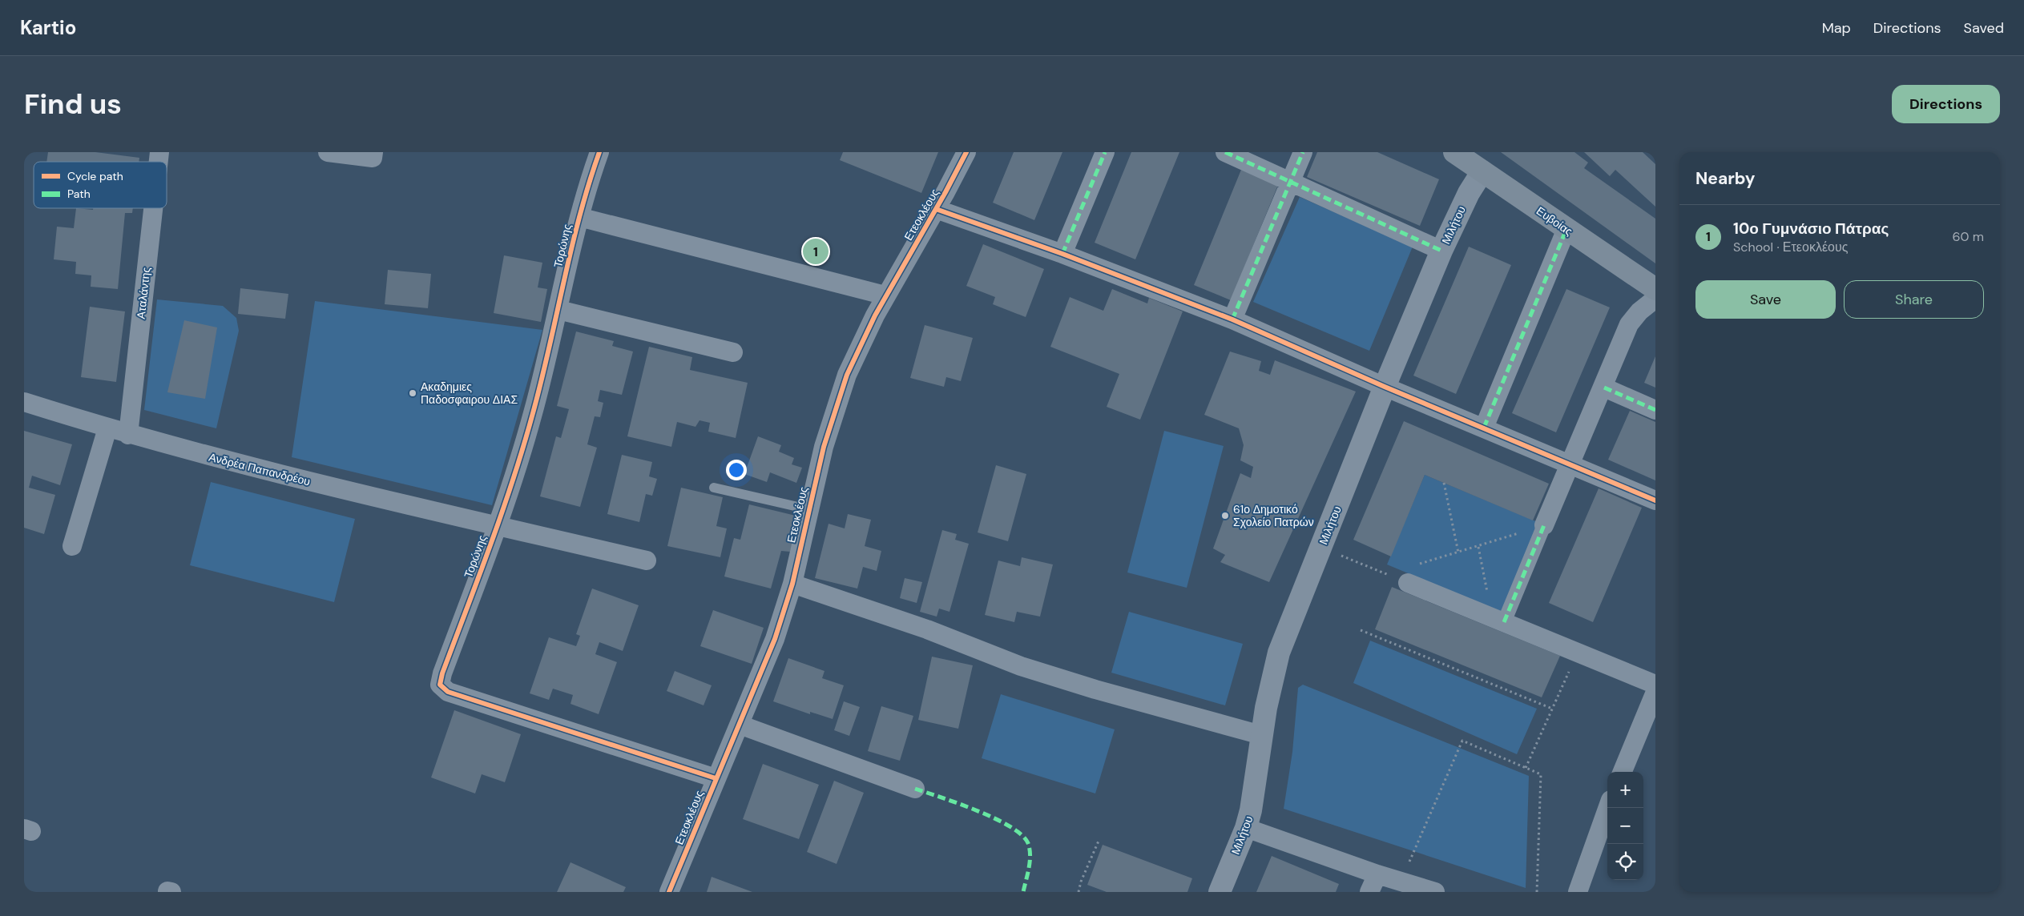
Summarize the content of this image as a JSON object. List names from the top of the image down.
{
  "streets": {
    "main road": ["Ευβοίας"],
    "street": [
      "Ετεοκλέους",
      "Μιλήτου",
      "Τορώνης",
      "Αταλάντης",
      "Ανδρέα Παπανδρέου"
    ]
  },
  "crossings": [
    ["Ετεοκλέους", "Τορώνης"],
    ["Ευβοίας", "Μιλήτου"],
    ["Τορώνης", "Ανδρέα Παπανδρέου"],
    ["Αταλάντης", "Ανδρέα Παπανδρέου"]
  ],
  "places": ["Ακαδημιες Παδοσφαιρου ΔΙΑΣ", "61ο Δημοτικό Σχολείο Πατρών"],
  "legend": ["Cycle path", "Path"],
  "page": {
    "header": "Kartio",
    "nav": ["Map", "Directions", "Saved"],
    "buttons": [
      "Directions",
      ["Save", "Share"]
    ],
    "title": "Find us",
    "heading": "Nearby",
    "list": [
      {
        "mark": "1",
        "name": "10ο Γυμνάσιο Πάτρας",
        "note": "School · Ετεοκλέους",
        "value": "60 m"
      }
    ],
    "pins": "1",
    "map_buttons": ["+", "−"]
  }
}
